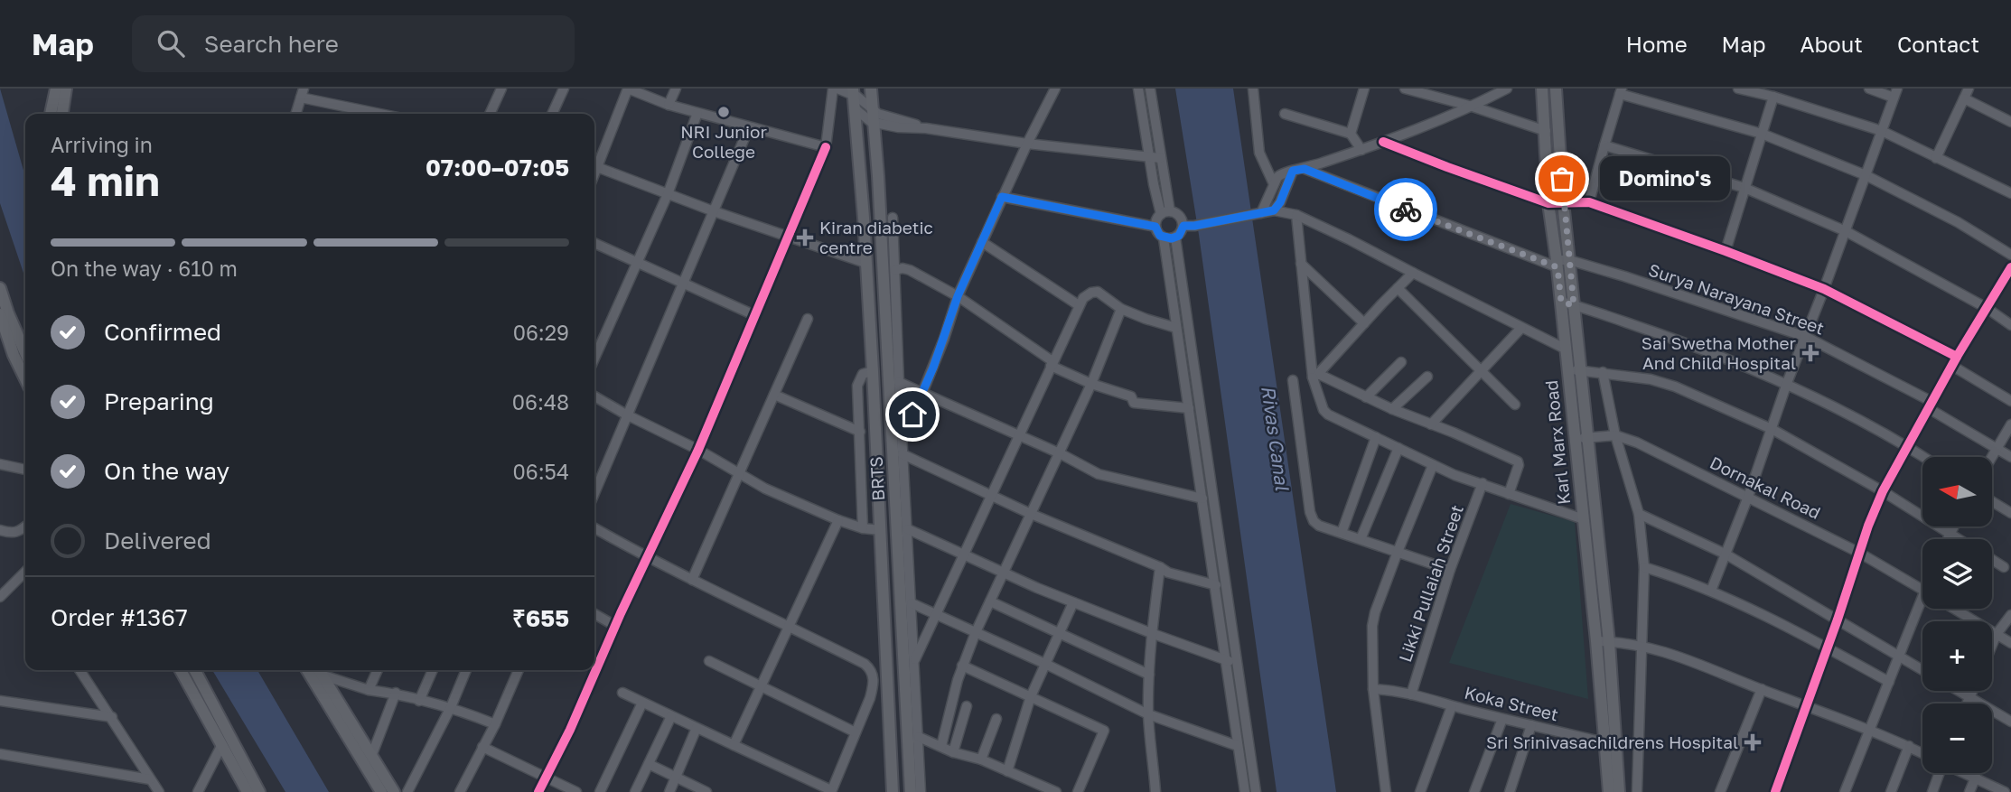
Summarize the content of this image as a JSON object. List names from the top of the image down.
{
  "streets": {
    "main road": ["Karl Marx Road", "BRTS"],
    "street": [
      "Surya Narayana Street",
      "Dornakal Road",
      "Likki Pullaiah Street",
      "Koka Street"
    ]
  },
  "crossings": [
    ["Surya Narayana Street", "Karl Marx Road"],
    ["Karl Marx Road", "Dornakal Road"],
    ["Karl Marx Road", "Koka Street"],
    ["Likki Pullaiah Street", "Koka Street"]
  ],
  "water": ["Rivas Canal"],
  "places": {
    "other": ["NRI Junior College", "Domino's"],
    "health": ["Kiran diabetic centre", "Sai Swetha Mother And Child Hospital", "Sri Srinivasachildrens Hospital"]
  },
  "north": "left",
  "page": {
    "header": "Map",
    "search": "Search here",
    "nav": [
      "Home",
      "Map",
      "About",
      "Contact"
    ],
    "heading": ["4 min", "Arriving in", "07:00–07:05"],
    "panel": ["Order #1367", "₹655"],
    "bubble": "Domino's",
    "bar": "On the way · 610 m",
    "list": [
      ["Confirmed", "06:29"],
      ["Preparing", "06:48"],
      ["On the way", "06:54"],
      "Delivered"
    ],
    "map_buttons": ["+", "−"]
  }
}
